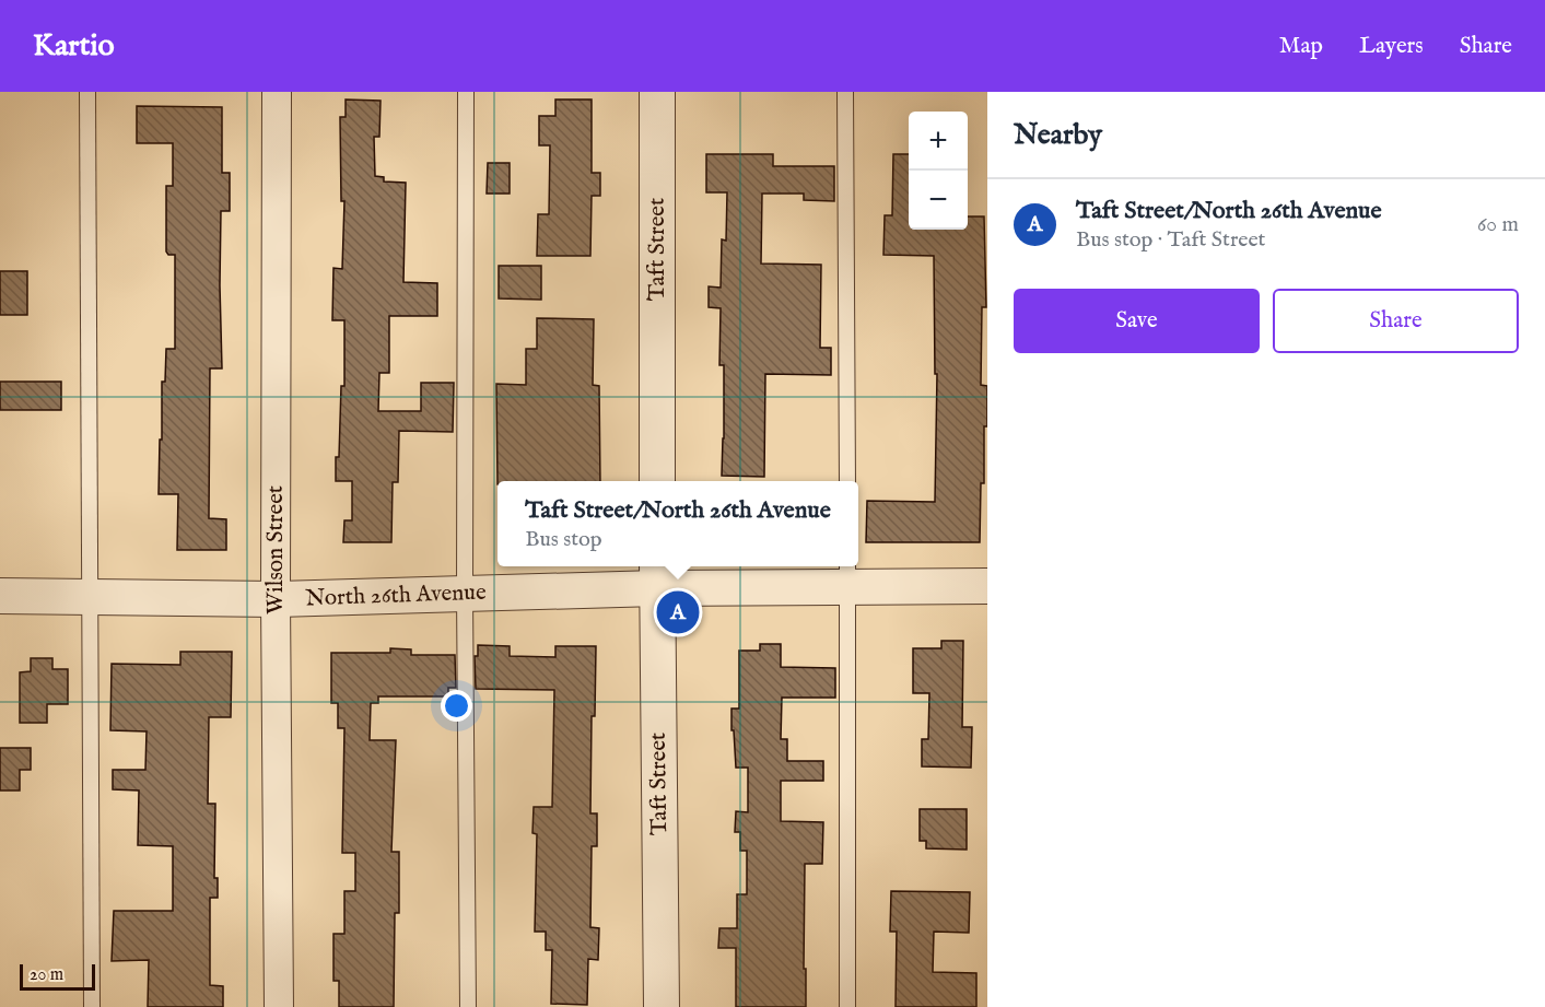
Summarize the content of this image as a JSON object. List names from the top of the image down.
{
  "streets": {
    "street": ["Taft Street", "Wilson Street", "North 26th Avenue"]
  },
  "crossings": [
    ["Taft Street", "North 26th Avenue"],
    ["Wilson Street", "North 26th Avenue"]
  ],
  "scale_bar": "20 m",
  "page": {
    "header": "Kartio",
    "nav": ["Map", "Layers", "Share"],
    "heading": "Nearby",
    "map_buttons": ["+", "−"],
    "list": [
      {
        "mark": "A",
        "name": "Taft Street/North 26th Avenue",
        "note": "Bus stop · Taft Street",
        "value": "60 m"
      }
    ],
    "buttons": ["Save", "Share"],
    "popup": ["Taft Street/North 26th Avenue", "Bus stop"],
    "pins": "A",
    "scale": "20 m"
  }
}
